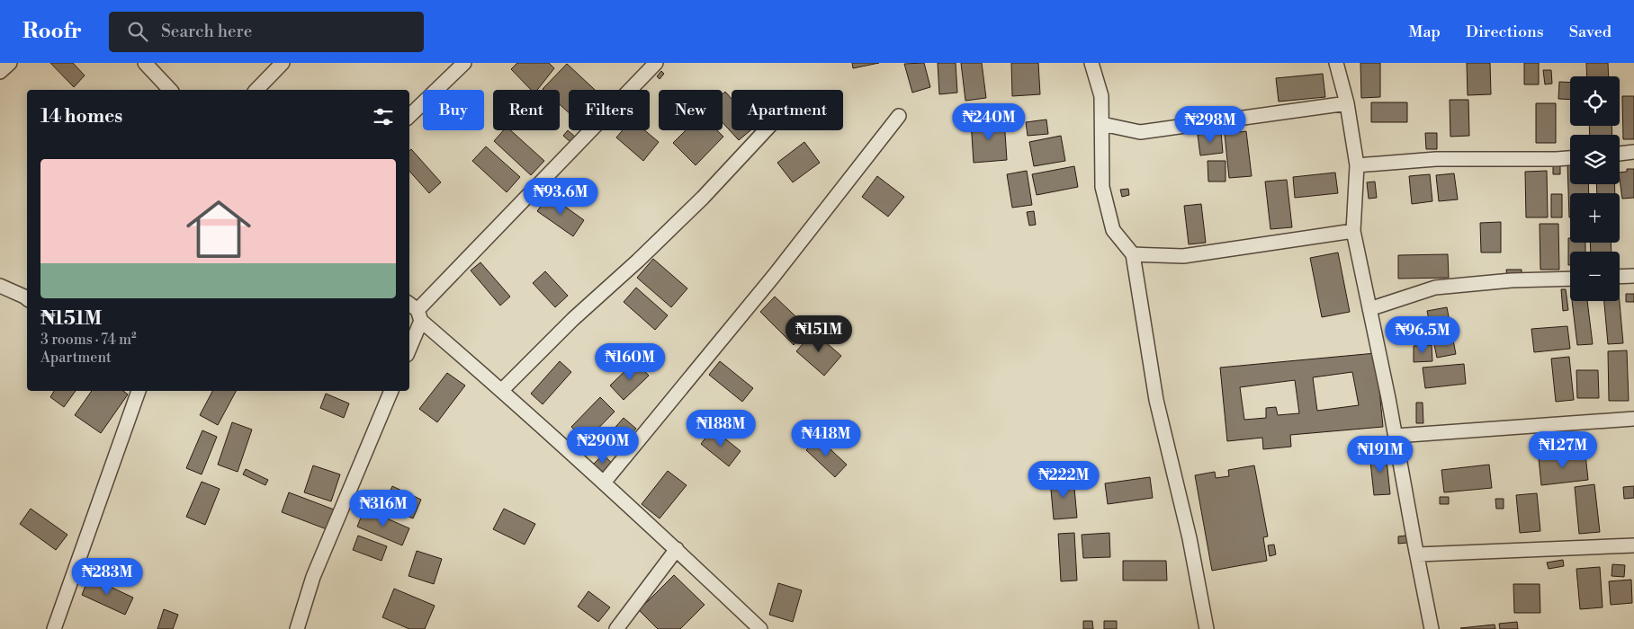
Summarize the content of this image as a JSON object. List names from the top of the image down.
{
  "page": {
    "header": "Roofr",
    "search": "Search here",
    "nav": ["Map", "Directions", "Saved"],
    "map_buttons": ["+", "−"],
    "chip": [
      "Buy",
      "Rent",
      "Filters",
      "New",
      "Apartment"
    ],
    "heading": "14 homes",
    "price": [
      "₦240M",
      "₦298M",
      "₦93.6M",
      "₦151M",
      "₦96.5M",
      "₦160M",
      "₦188M",
      "₦418M",
      "₦290M",
      "₦127M",
      "₦191M",
      "₦222M",
      "₦316M",
      "₦283M"
    ],
    "list": [
      {
        "name": "₦151M",
        "note": "3 rooms · 74 m² · Apartment"
      }
    ]
  }
}
